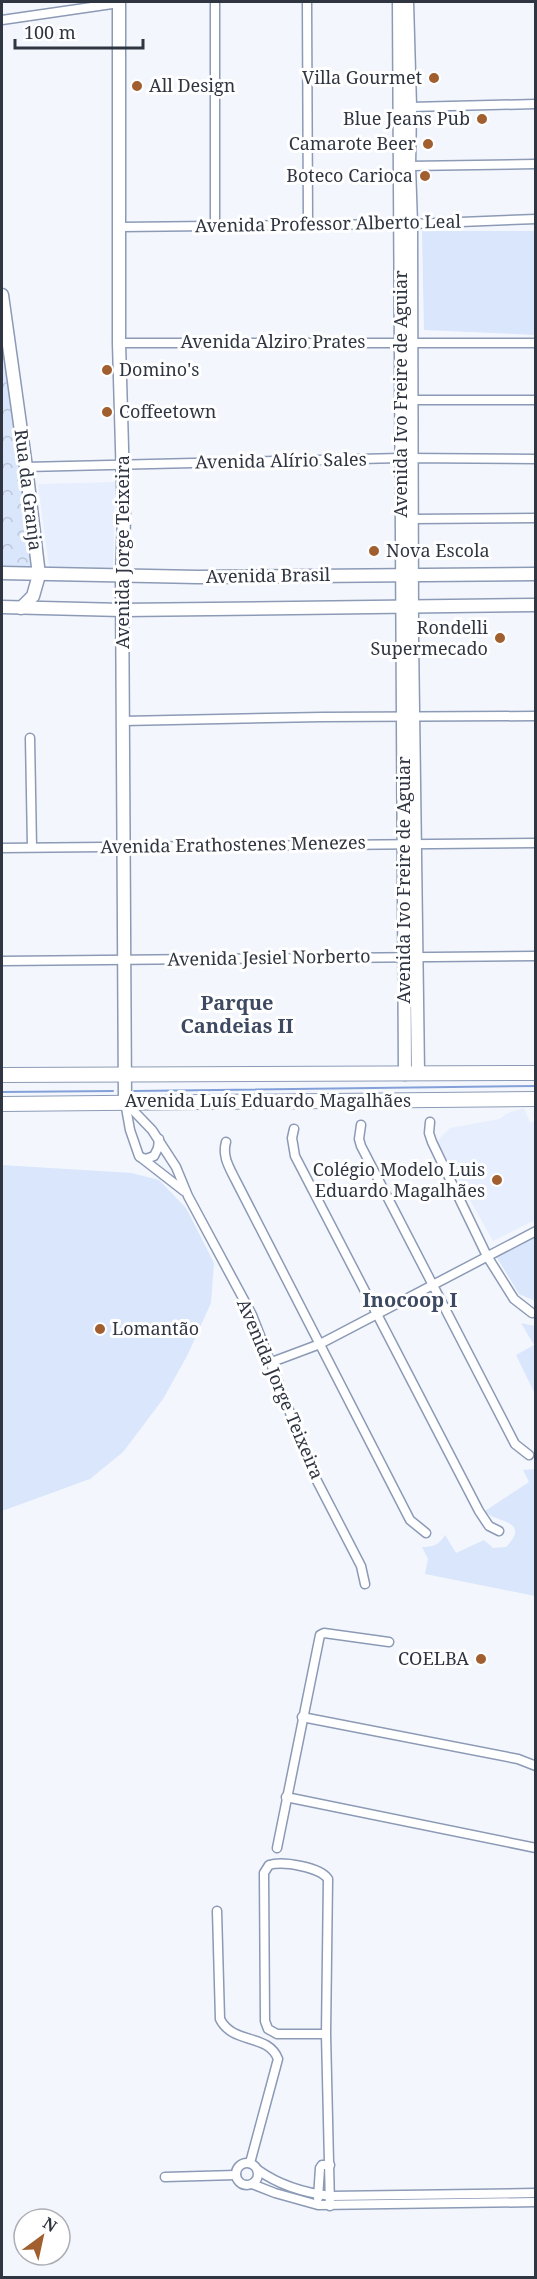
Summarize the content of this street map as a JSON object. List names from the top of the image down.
{
  "streets": {
    "main road": ["Avenida Luís Eduardo Magalhães"],
    "street": [
      "Avenida Professor Alberto Leal",
      "Avenida Alziro Prates",
      "Avenida Ivo Freire de Aguiar",
      "Avenida Alírio Sales",
      "Rua da Granja",
      "Avenida Jorge Teixeira",
      "Avenida Brasil",
      "Avenida Erathostenes Menezes",
      "Avenida Jesiel Norberto"
    ]
  },
  "crossings": [
    ["Avenida Professor Alberto Leal", "Avenida Ivo Freire de Aguiar"],
    ["Avenida Professor Alberto Leal", "Avenida Jorge Teixeira"],
    ["Avenida Alziro Prates", "Avenida Ivo Freire de Aguiar"],
    ["Avenida Alziro Prates", "Avenida Jorge Teixeira"],
    ["Avenida Ivo Freire de Aguiar", "Avenida Alírio Sales"],
    ["Avenida Ivo Freire de Aguiar", "Avenida Brasil"],
    ["Avenida Ivo Freire de Aguiar", "Avenida Erathostenes Menezes"],
    ["Avenida Ivo Freire de Aguiar", "Avenida Jesiel Norberto"],
    ["Avenida Ivo Freire de Aguiar", "Avenida Luís Eduardo Magalhães"],
    ["Avenida Alírio Sales", "Rua da Granja"],
    ["Avenida Alírio Sales", "Avenida Jorge Teixeira"],
    ["Rua da Granja", "Avenida Brasil"],
    ["Avenida Jorge Teixeira", "Avenida Brasil"],
    ["Avenida Jorge Teixeira", "Avenida Erathostenes Menezes"],
    ["Avenida Jorge Teixeira", "Avenida Jesiel Norberto"],
    ["Avenida Jorge Teixeira", "Avenida Luís Eduardo Magalhães"]
  ],
  "districts": ["Parque Candeias II", "Inocoop I"],
  "places": [
    "Villa Gourmet",
    "All Design",
    "Blue Jeans Pub",
    "Camarote Beer",
    "Boteco Carioca",
    "Domino's",
    "Coffeetown",
    "Nova Escola",
    "Rondelli Supermecado",
    "Colégio Modelo Luis Eduardo Magalhães",
    "Lomantão",
    "COELBA"
  ],
  "scale_bar": "100 m",
  "north": "top right"
}
